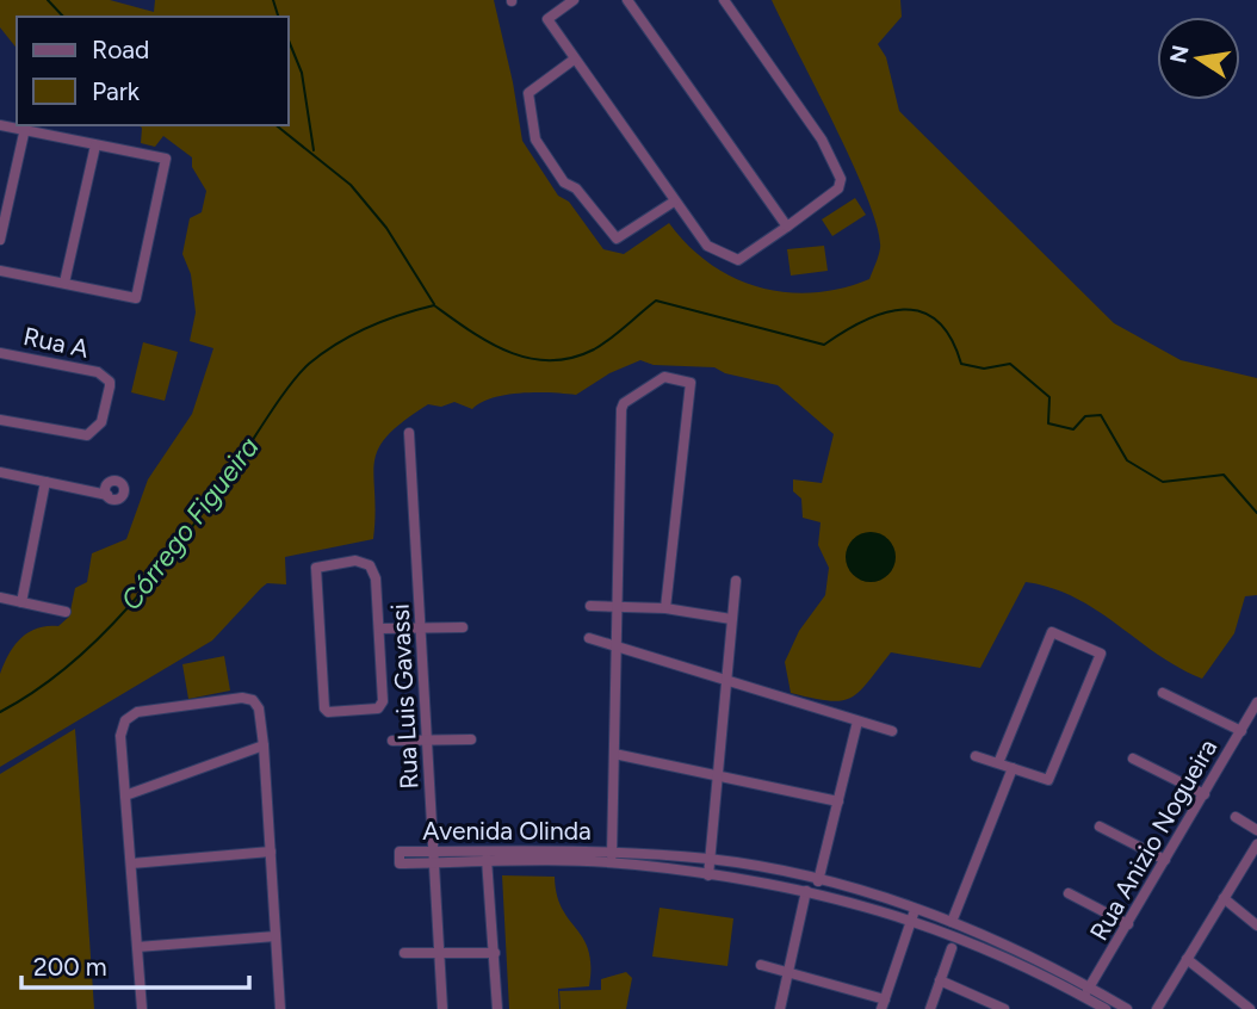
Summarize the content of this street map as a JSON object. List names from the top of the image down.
{
  "streets": {
    "street": [
      "Rua A",
      "Rua Luis Gavassi",
      "Avenida Olinda",
      "Rua Anizio Nogueira"
    ]
  },
  "crossings": [
    ["Rua Luis Gavassi", "Avenida Olinda"],
    ["Avenida Olinda", "Rua Anizio Nogueira"]
  ],
  "water": ["Córrego Figueira"],
  "legend": ["Road", "Park"],
  "scale_bar": "200 m",
  "north": "left"
}
